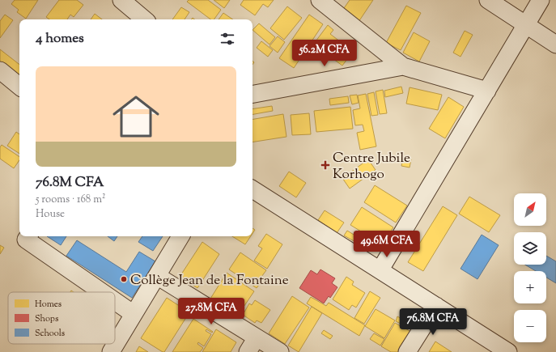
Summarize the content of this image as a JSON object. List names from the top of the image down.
{
  "places": {
    "health": ["Centre Jubile Korhogo"],
    "other": ["Collège Jean de la Fontaine"]
  },
  "legend": ["Homes", "Shops", "Schools"],
  "north": "top right",
  "page": {
    "heading": "4 homes",
    "price": [
      "56.2M CFA",
      "49.6M CFA",
      "27.8M CFA",
      "76.8M CFA"
    ],
    "list": [
      {
        "name": "76.8M CFA",
        "note": "5 rooms · 168 m² · House"
      }
    ],
    "map_buttons": ["+", "−"]
  }
}
